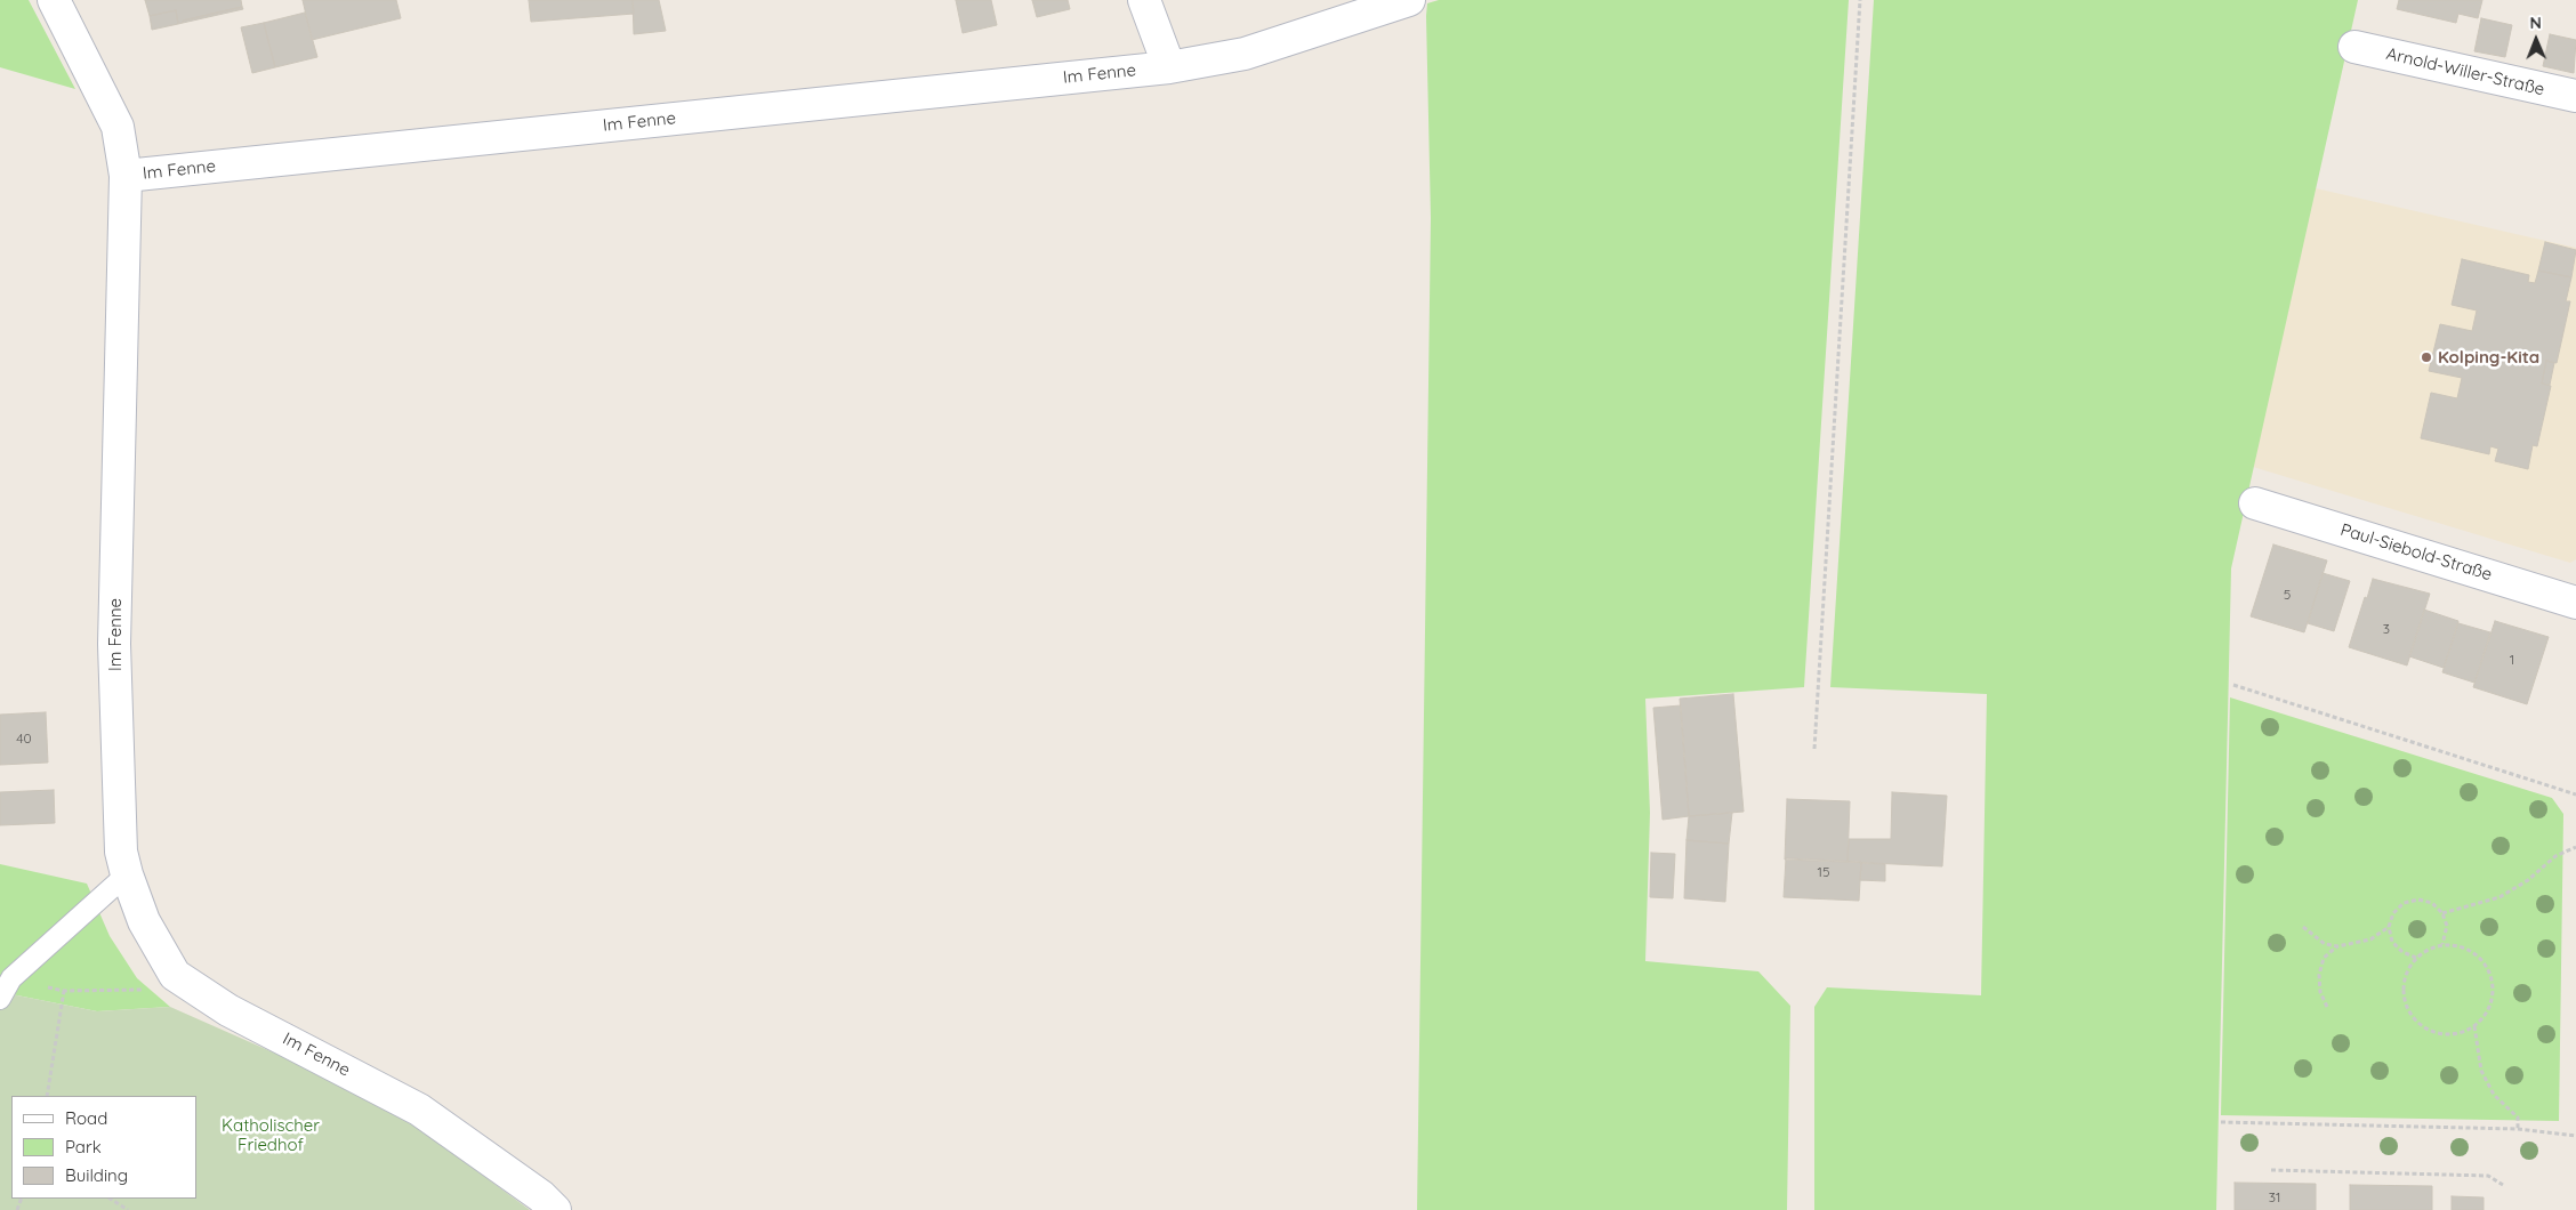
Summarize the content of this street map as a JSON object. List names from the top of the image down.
{
  "streets": {
    "street": ["Arnold-Willer-Straße", "Im Fenne", "Paul-Siebold-Straße"]
  },
  "parks": ["Katholischer Friedhof"],
  "places": ["Kolping-Kita"],
  "house_numbers": [
    "5",
    "3",
    "1",
    "40",
    "15",
    "31"
  ],
  "legend": ["Road", "Park", "Building"],
  "north": "top"
}
